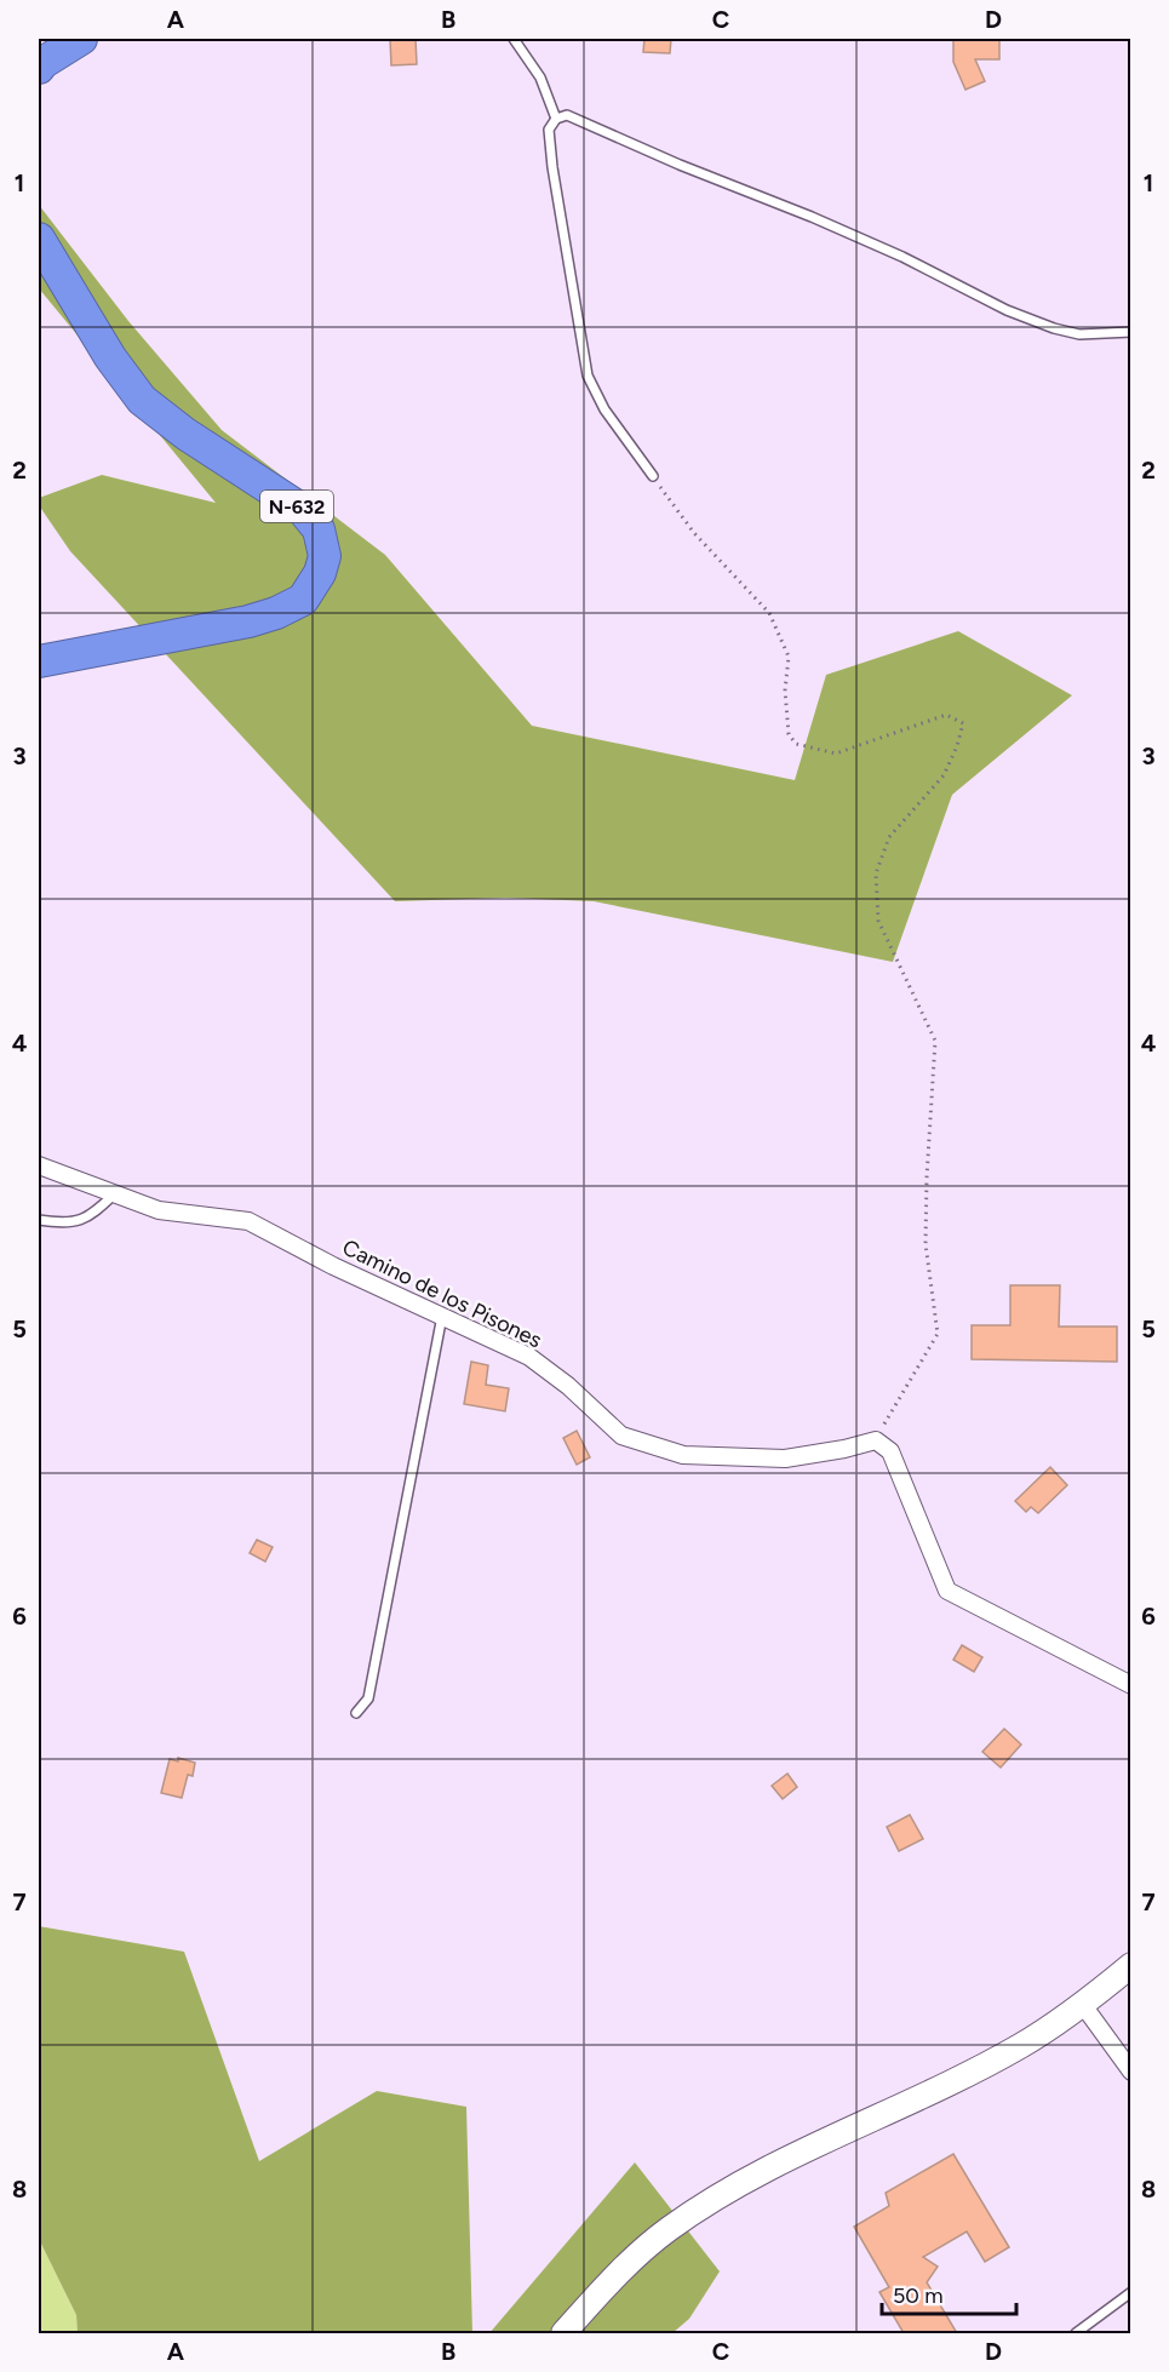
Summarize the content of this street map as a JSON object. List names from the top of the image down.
{
  "streets": {
    "highway": ["N-632"],
    "street": ["Camino de los Pisones"]
  },
  "scale_bar": "50 m",
  "grid": {
    "columns": [
      "A",
      "B",
      "C",
      "D"
    ],
    "rows": [
      "1",
      "2",
      "3",
      "4",
      "5",
      "6",
      "7",
      "8"
    ]
  }
}
